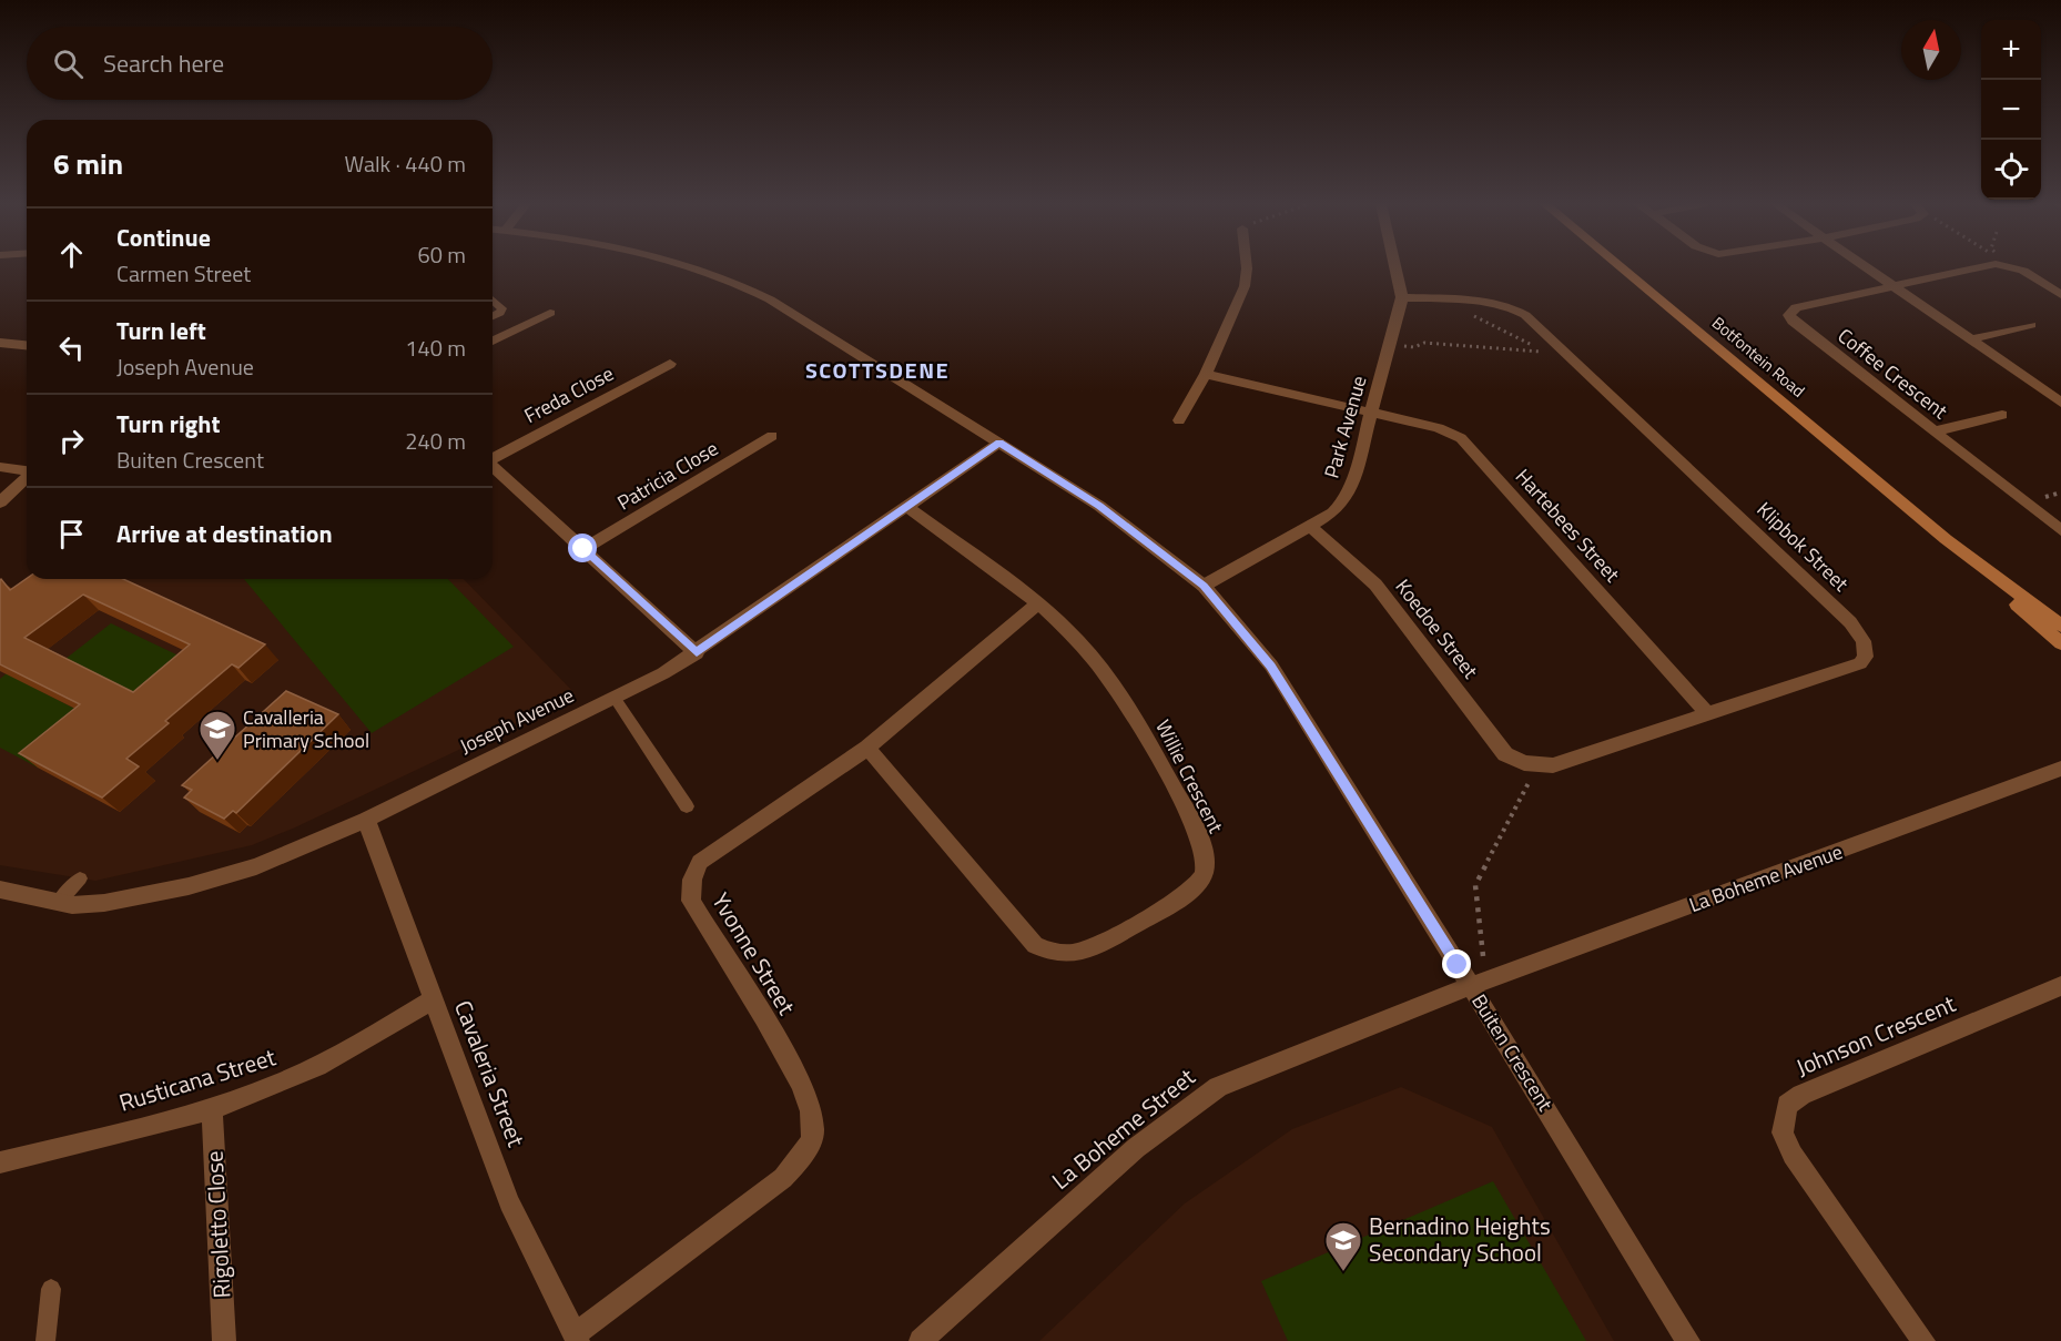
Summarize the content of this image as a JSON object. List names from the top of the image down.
{
  "streets": {
    "main road": ["Botfontein Road"],
    "street": [
      "Coffee Crescent",
      "Freda Close",
      "Park Avenue",
      "Patricia Close",
      "Hartebees Street",
      "Klipbok Street",
      "Koedoe Street",
      "Joseph Avenue",
      "Willie Crescent",
      "La Boheme Avenue",
      "Yvonne Street",
      "Johnson Crescent",
      "Buiten Crescent",
      "Cavaleria Street",
      "Rusticana Street",
      "La Boheme Street",
      "Rigoletto Close"
    ]
  },
  "crossings": [
    ["Park Avenue", "Hartebees Street"],
    ["Park Avenue", "Klipbok Street"],
    ["Park Avenue", "Koedoe Street"],
    ["Park Avenue", "Buiten Crescent"],
    ["Hartebees Street", "Klipbok Street"],
    ["Klipbok Street", "Koedoe Street"],
    ["Joseph Avenue", "Willie Crescent"],
    ["Joseph Avenue", "Buiten Crescent"],
    ["Joseph Avenue", "Cavaleria Street"],
    ["Willie Crescent", "Yvonne Street"],
    ["La Boheme Avenue", "Buiten Crescent"],
    ["La Boheme Avenue", "La Boheme Street"],
    ["Yvonne Street", "Cavaleria Street"],
    ["Buiten Crescent", "La Boheme Street"],
    ["Cavaleria Street", "Rusticana Street"],
    ["Rusticana Street", "Rigoletto Close"]
  ],
  "districts": ["SCOTTSDENE"],
  "places": {
    "school or university": ["Cavalleria Primary School", "Bernadino Heights Secondary School"]
  },
  "north": "top",
  "page": {
    "map_buttons": ["+", "−"],
    "search": "Search here",
    "heading": ["6 min", "Walk · 440 m"],
    "list": [
      ["Continue", "Carmen Street", "60 m"],
      ["Turn left", "Joseph Avenue", "140 m"],
      ["Turn right", "Buiten Crescent", "240 m"],
      "Arrive at destination"
    ]
  }
}
